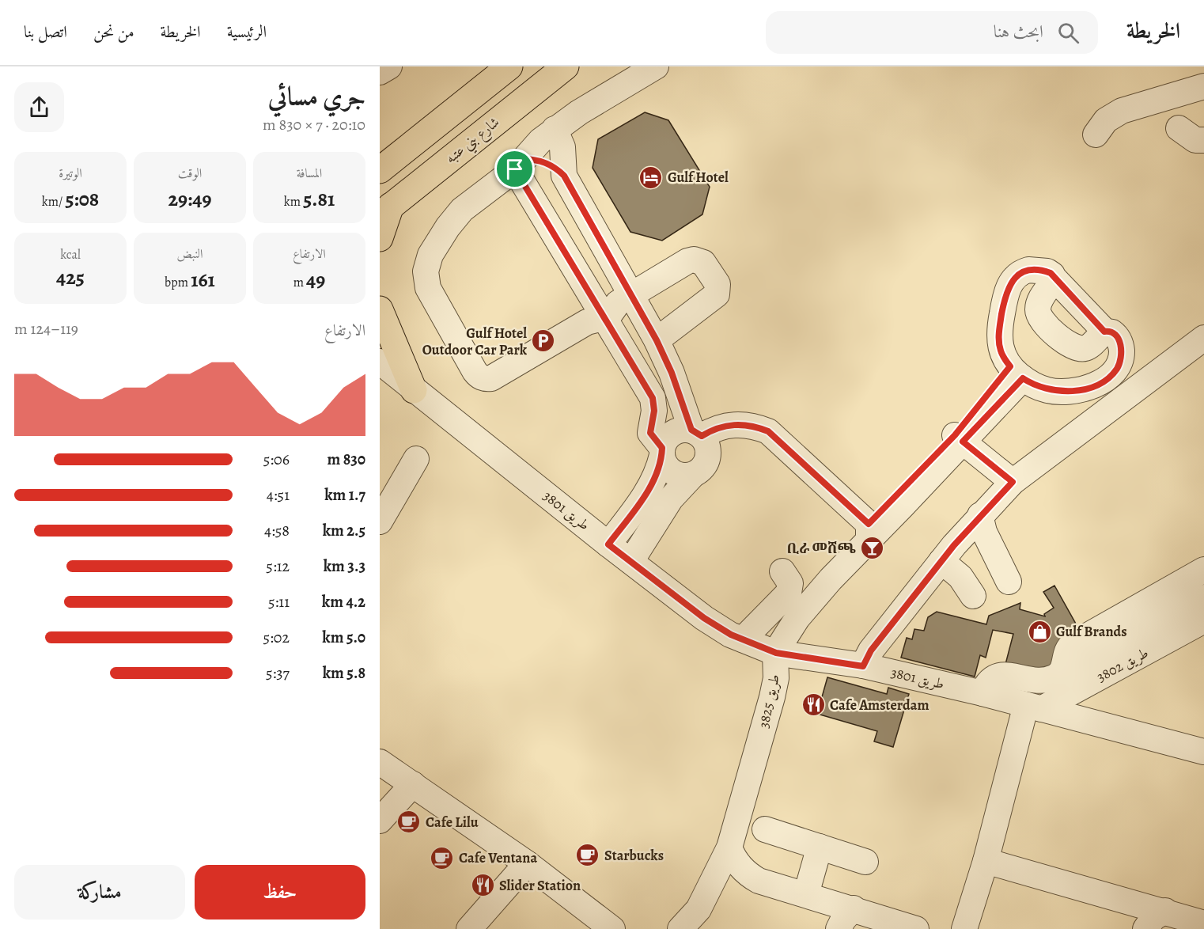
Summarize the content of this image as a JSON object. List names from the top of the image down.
{
  "streets": {
    "main road": ["شارع بني عتبه"],
    "street": ["طريق 3801", "طريق 3802", "طريق 3825"]
  },
  "crossings": [
    ["طريق 3801", "طريق 3802"],
    ["طريق 3801", "طريق 3825"]
  ],
  "places": {
    "hotel": ["Gulf Hotel"],
    "parking": ["Gulf Hotel Outdoor Car Park"],
    "bar": ["ቢራ መሸጫ"],
    "shop": ["Gulf Brands"],
    "restaurant": ["Cafe Amsterdam", "Slider Station"],
    "cafe": ["Cafe Lilu", "Starbucks", "Cafe Ventana"]
  },
  "page": {
    "header": "الخريطة",
    "search": "ابحث هنا",
    "nav": [
      "الرئيسية",
      "الخريطة",
      "من نحن",
      "اتصل بنا"
    ],
    "heading": ["جري مسائي", "20:10 · 7 × 830 m"],
    "stats": [
      ["المسافة", "5.81 km"],
      ["الوقت", "29:49"],
      ["الوتيرة", "5:08 /km"],
      ["الارتفاع", "49 m"],
      ["النبض", "161 bpm"],
      ["kcal", "425"]
    ],
    "chart": ["الارتفاع", "119–124 m"],
    "list": [
      {
        "name": "830 m",
        "note": "5:06"
      },
      {
        "name": "1.7 km",
        "note": "4:51"
      },
      {
        "name": "2.5 km",
        "note": "4:58"
      },
      {
        "name": "3.3 km",
        "note": "5:12"
      },
      {
        "name": "4.2 km",
        "note": "5:11"
      },
      {
        "name": "5.0 km",
        "note": "5:02"
      },
      {
        "name": "5.8 km",
        "note": "5:37"
      }
    ],
    "buttons": ["حفظ", "مشاركة"]
  }
}
